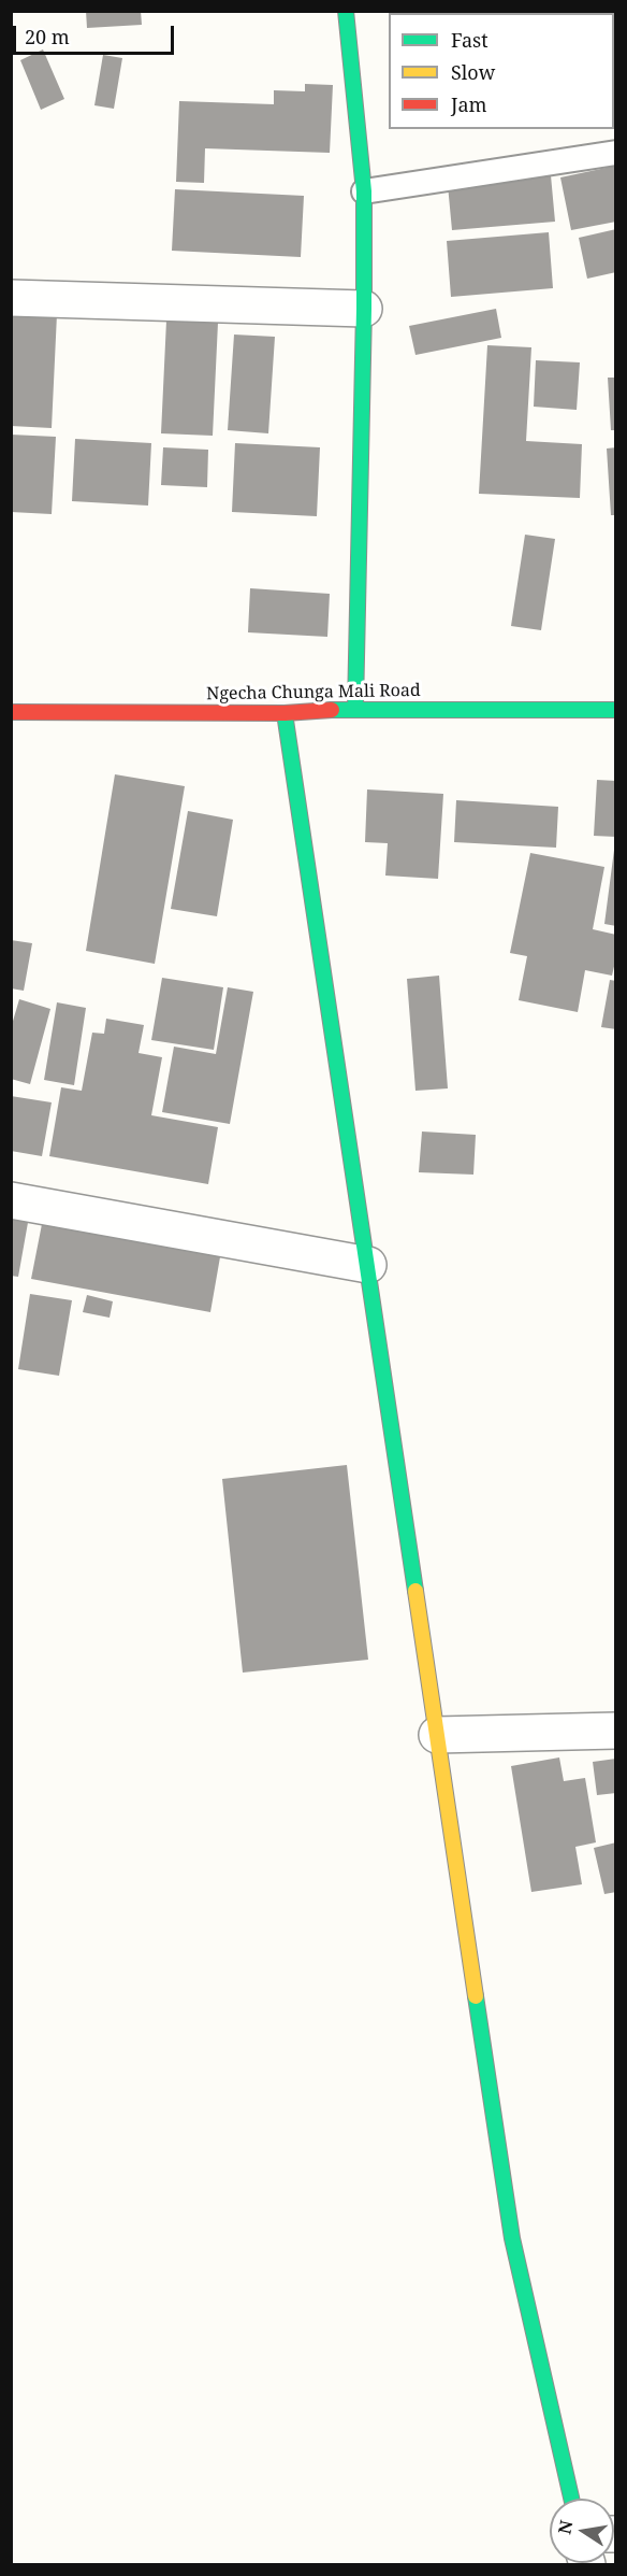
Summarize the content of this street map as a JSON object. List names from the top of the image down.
{
  "streets": {
    "street": ["Ngecha Chunga Mali Road"]
  },
  "legend": ["Fast", "Slow", "Jam"],
  "scale_bar": "20 m",
  "north": "left"
}
